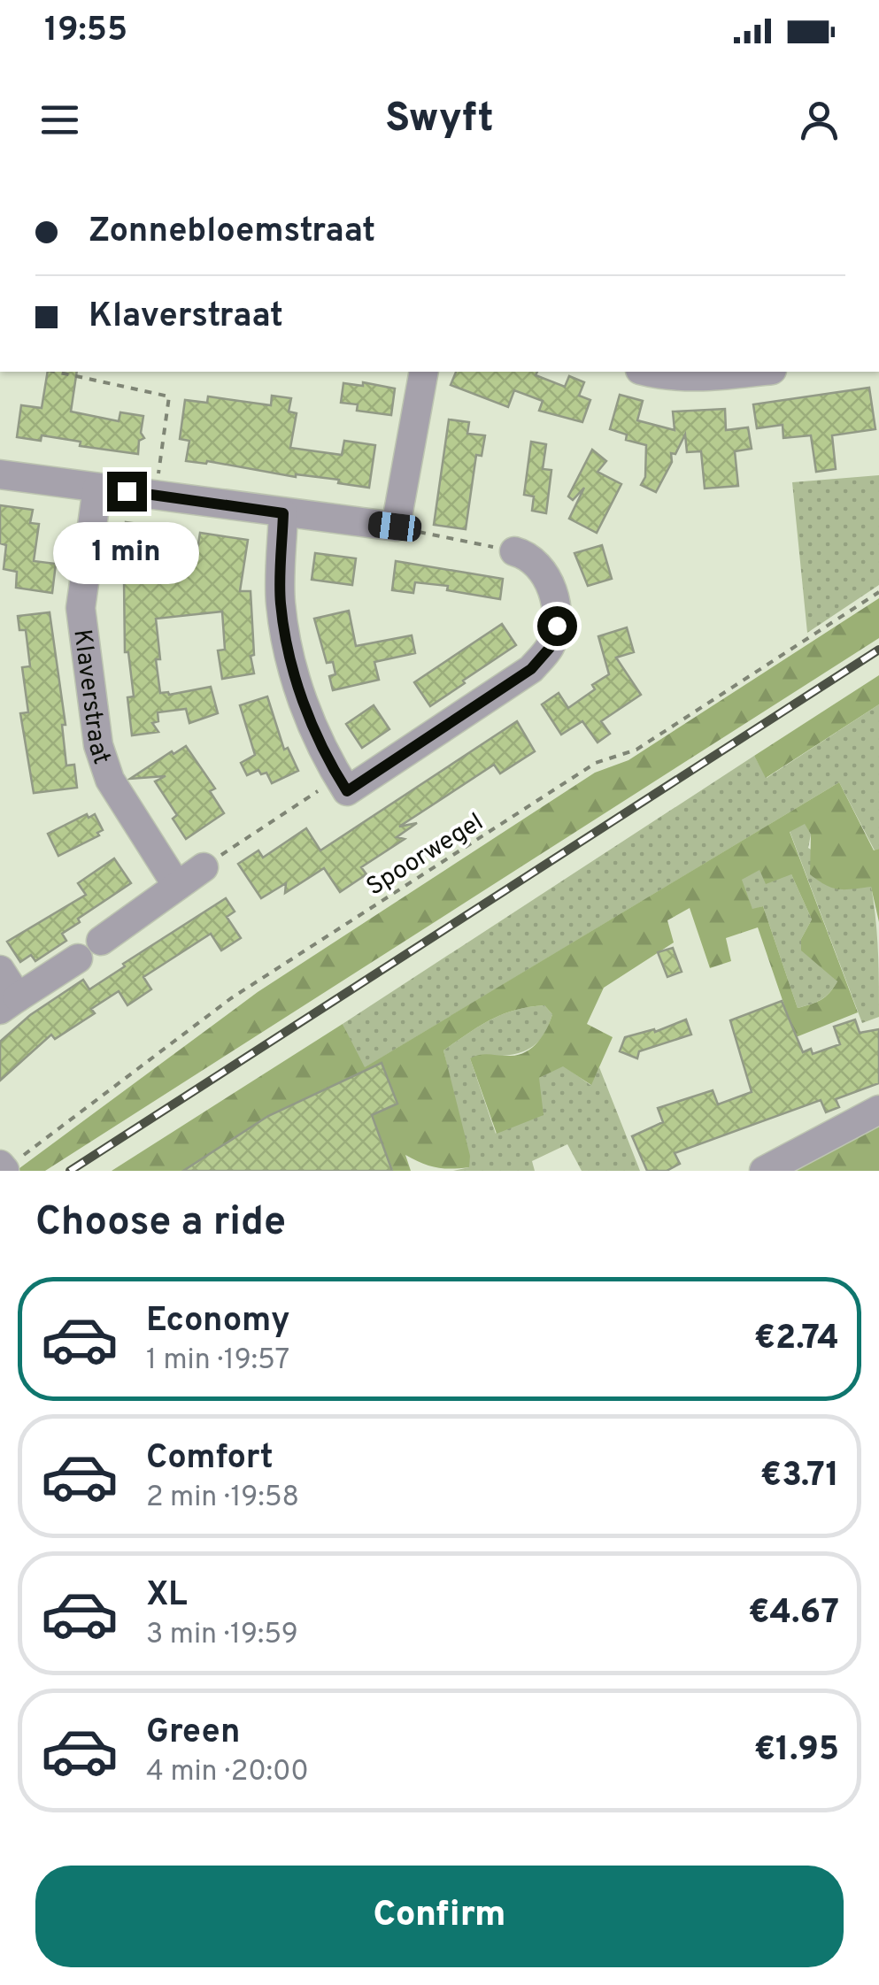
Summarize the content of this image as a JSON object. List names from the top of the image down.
{
  "streets": {
    "street": ["Klaverstraat"],
    "path": ["Spoorwegel"]
  },
  "page": {
    "status": "19:55",
    "header": "Swyft",
    "banner": ["Zonnebloemstraat", "Klaverstraat"],
    "bubble": "1 min",
    "heading": "Choose a ride",
    "list": [
      {
        "name": "Economy",
        "note": "1 min · 19:57",
        "value": "€2.74"
      },
      {
        "name": "Comfort",
        "note": "2 min · 19:58",
        "value": "€3.71"
      },
      {
        "name": "XL",
        "note": "3 min · 19:59",
        "value": "€4.67"
      },
      {
        "name": "Green",
        "note": "4 min · 20:00",
        "value": "€1.95"
      }
    ],
    "buttons": "Confirm"
  }
}
